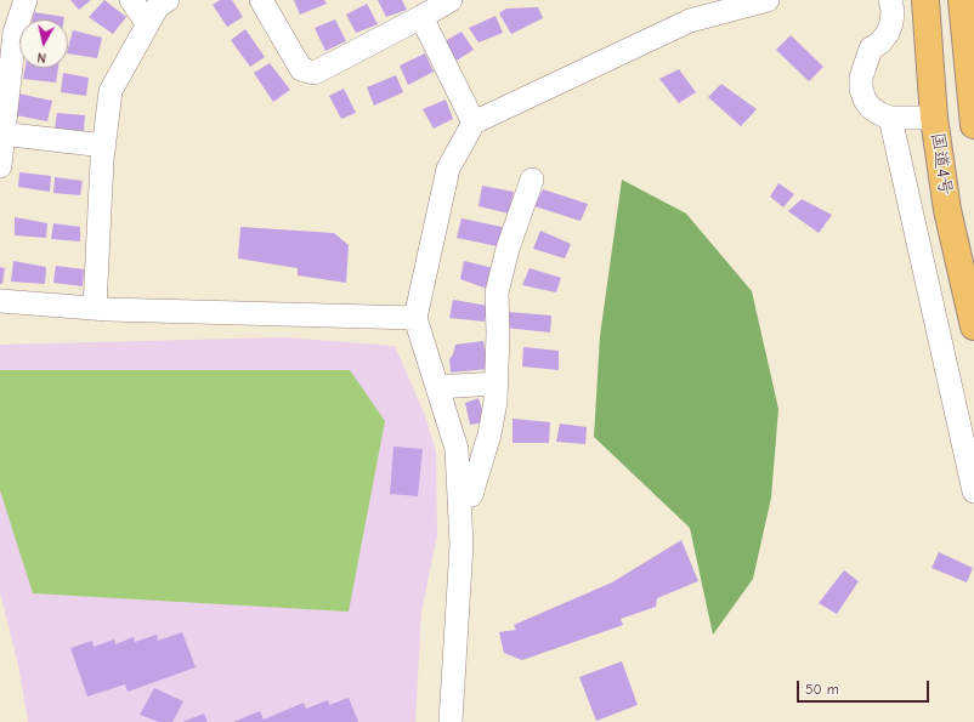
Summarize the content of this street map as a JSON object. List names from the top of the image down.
{
  "streets": {
    "highway": ["国道4号"]
  },
  "scale_bar": "50 m",
  "north": "bottom"
}
